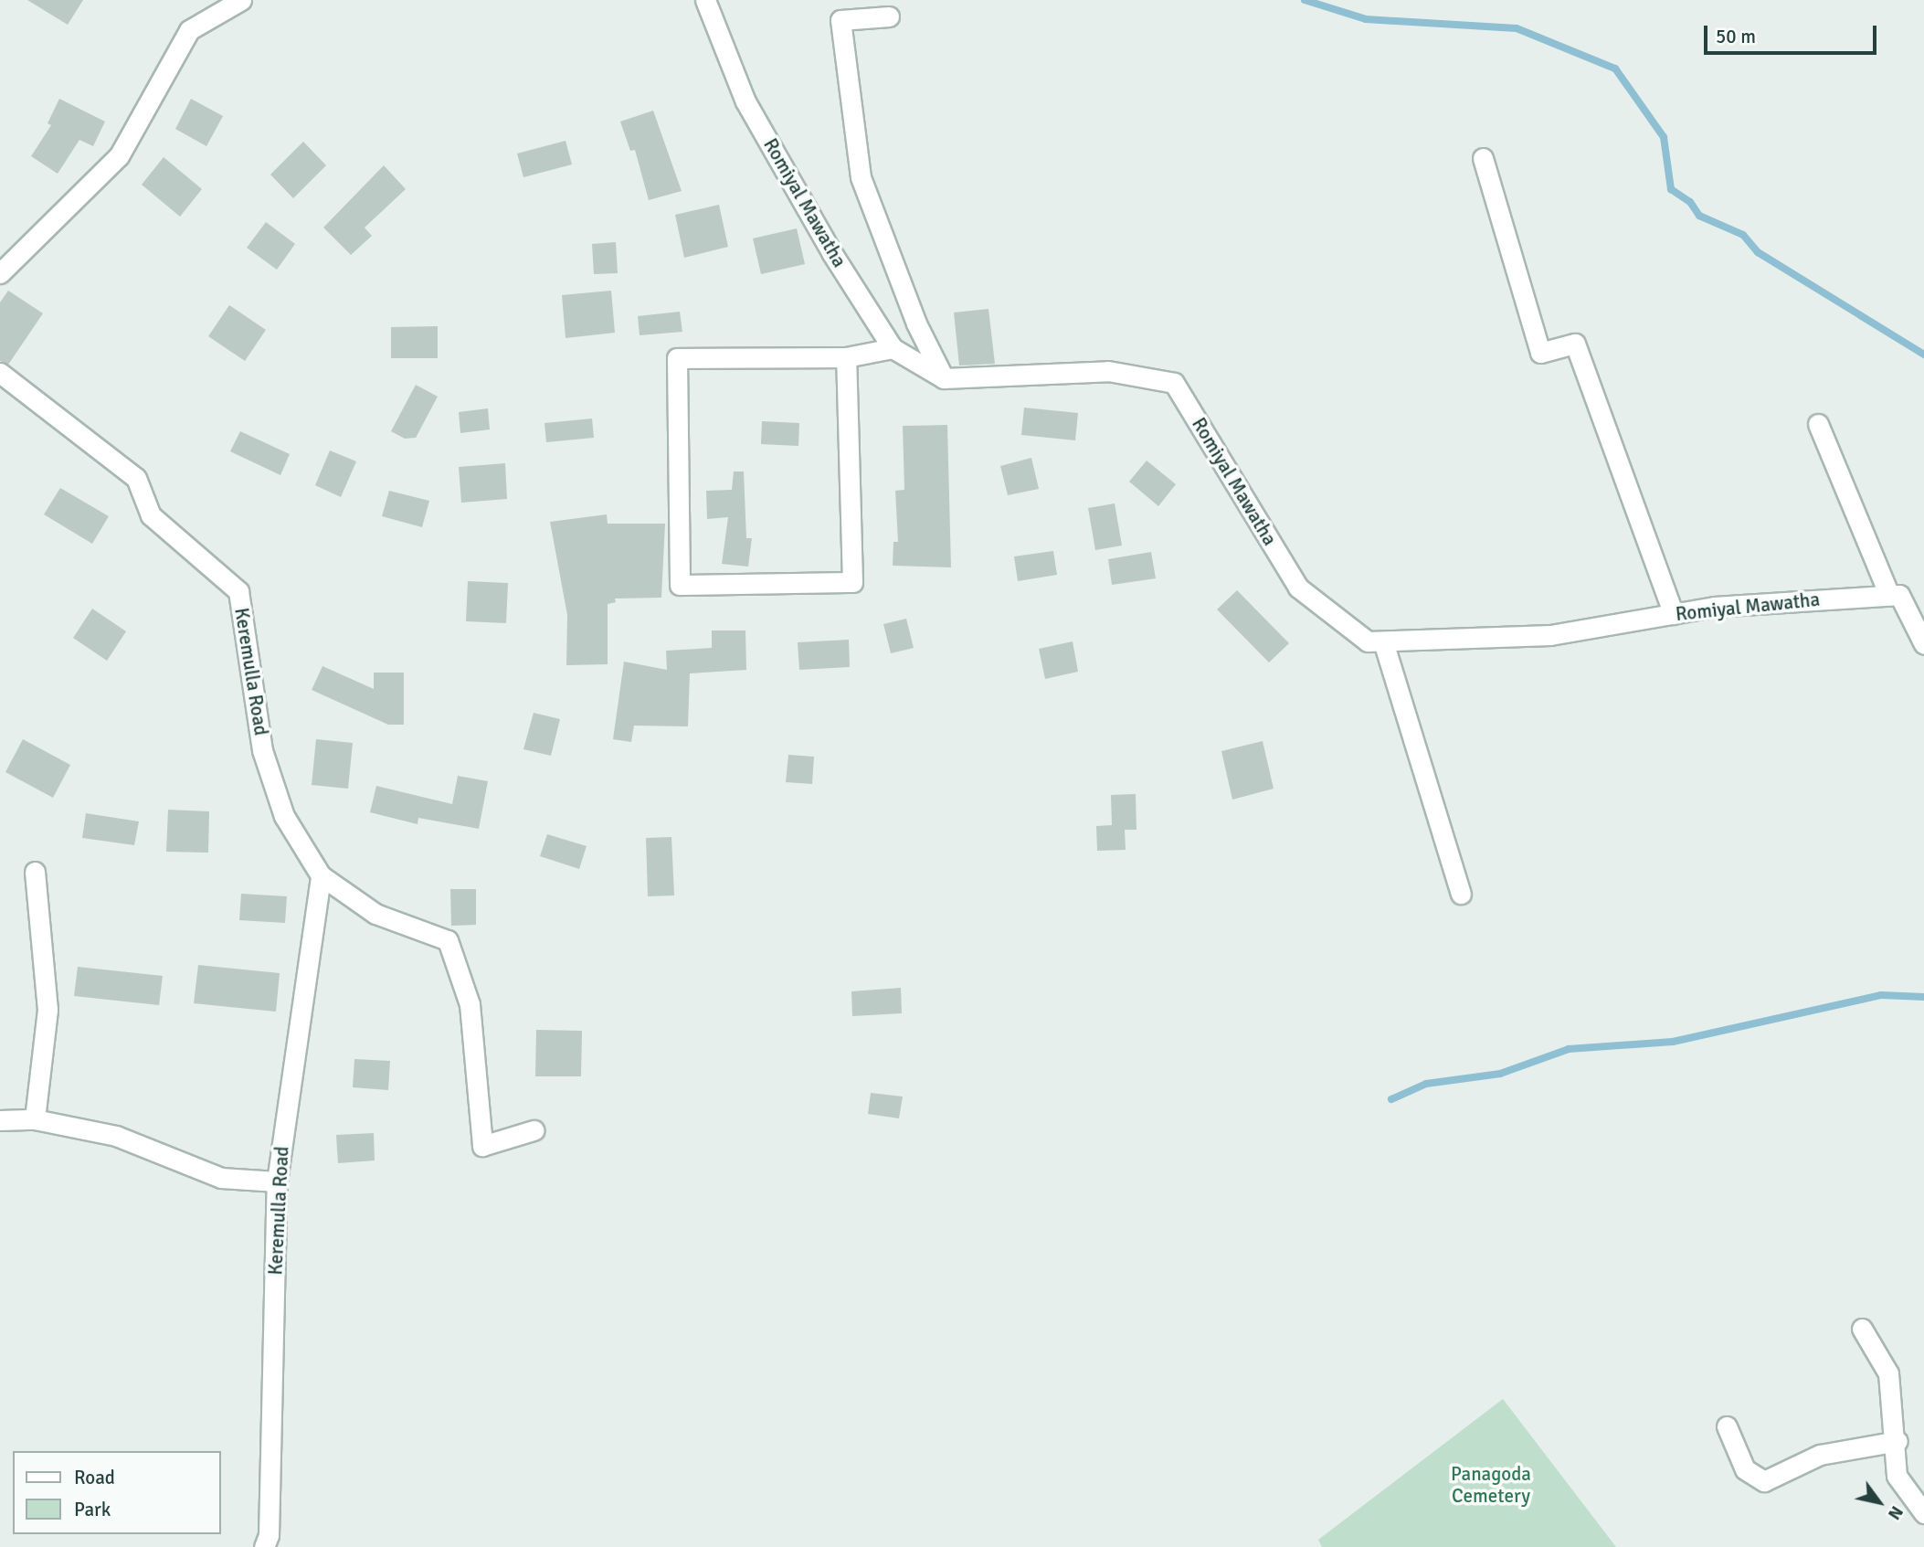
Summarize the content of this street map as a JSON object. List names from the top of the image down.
{
  "streets": {
    "street": ["Romiyal Mawatha", "Keremulla Road"]
  },
  "parks": ["Panagoda Cemetery"],
  "legend": ["Road", "Park"],
  "scale_bar": "50 m",
  "north": "bottom right"
}
